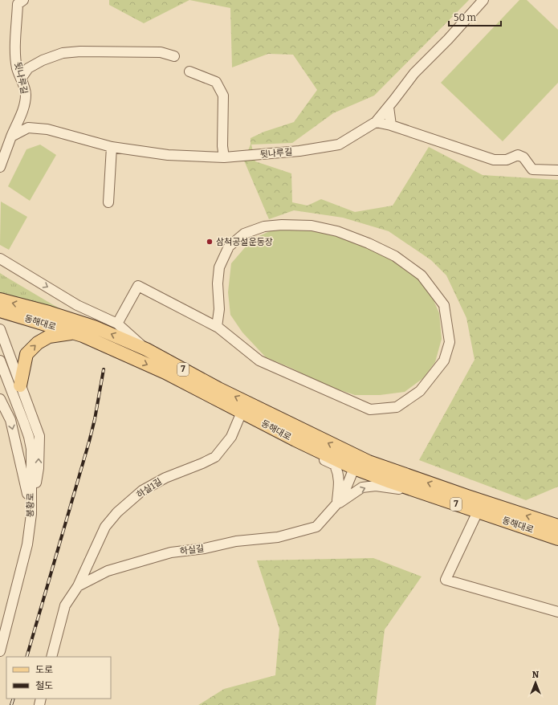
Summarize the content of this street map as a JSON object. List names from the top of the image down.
{
  "streets": {
    "main road": ["동해대로", "7"],
    "street": [
      "뒷나루길",
      "하실1길",
      "봉황로",
      "하실길"
    ]
  },
  "crossings": [
    ["동해대로", "하실1길"],
    ["동해대로", "하실길"],
    ["하실1길", "하실길"]
  ],
  "places": ["삼척공설운동장"],
  "legend": ["도로", "철도"],
  "scale_bar": "50 m",
  "north": "top"
}
